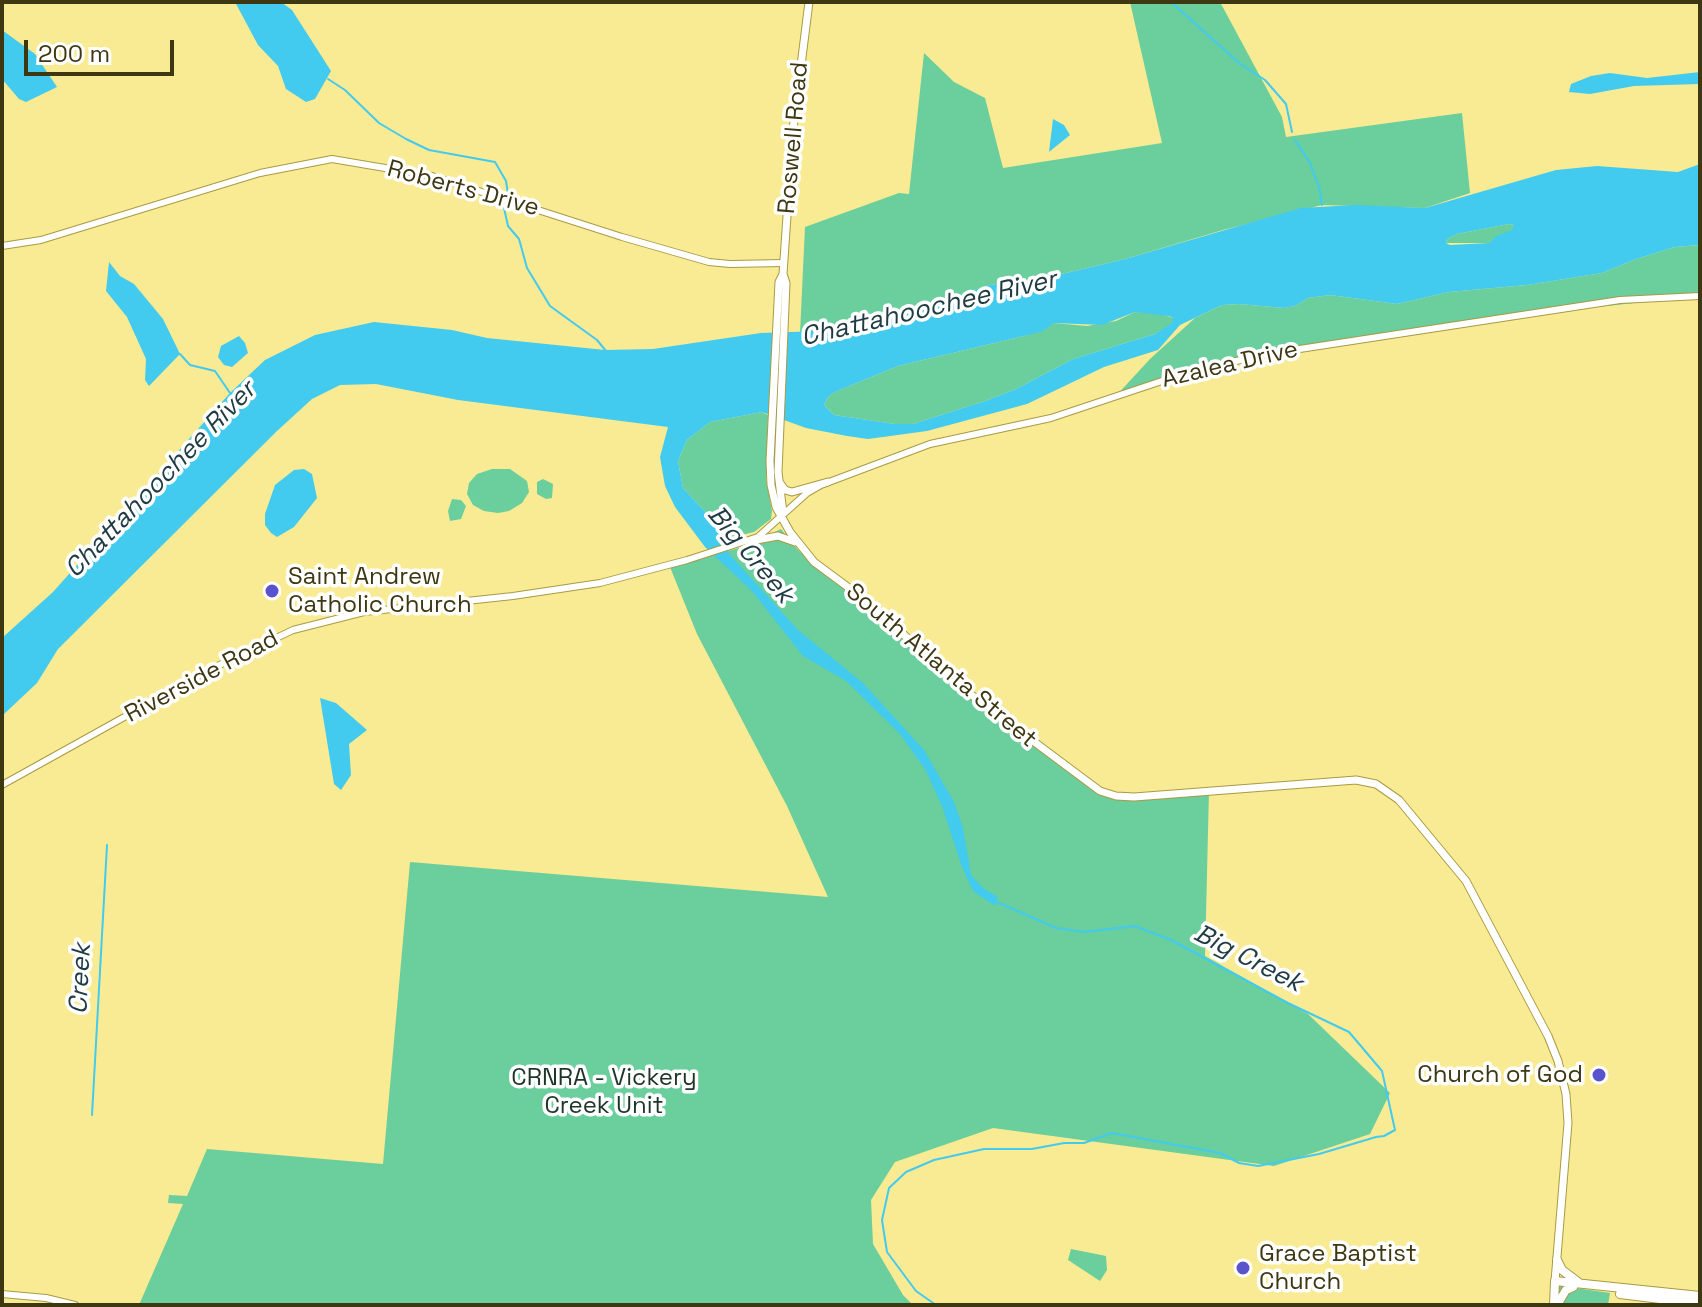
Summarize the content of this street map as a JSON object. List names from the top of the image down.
{
  "streets": {
    "main road": ["Roswell Road", "South Atlanta Street"],
    "street": ["Roberts Drive", "Azalea Drive", "Riverside Road"]
  },
  "crossings": [
    ["Roswell Road", "Roberts Drive"],
    ["Roswell Road", "South Atlanta Street"],
    ["Azalea Drive", "South Atlanta Street"],
    ["Azalea Drive", "Riverside Road"],
    ["South Atlanta Street", "Riverside Road"]
  ],
  "water": ["Chattahoochee River", "Big Creek", "Creek"],
  "parks": ["CRNRA - Vickery Creek Unit"],
  "places": ["Saint Andrew Catholic Church", "Church of God", "Grace Baptist Church"],
  "scale_bar": "200 m"
}
